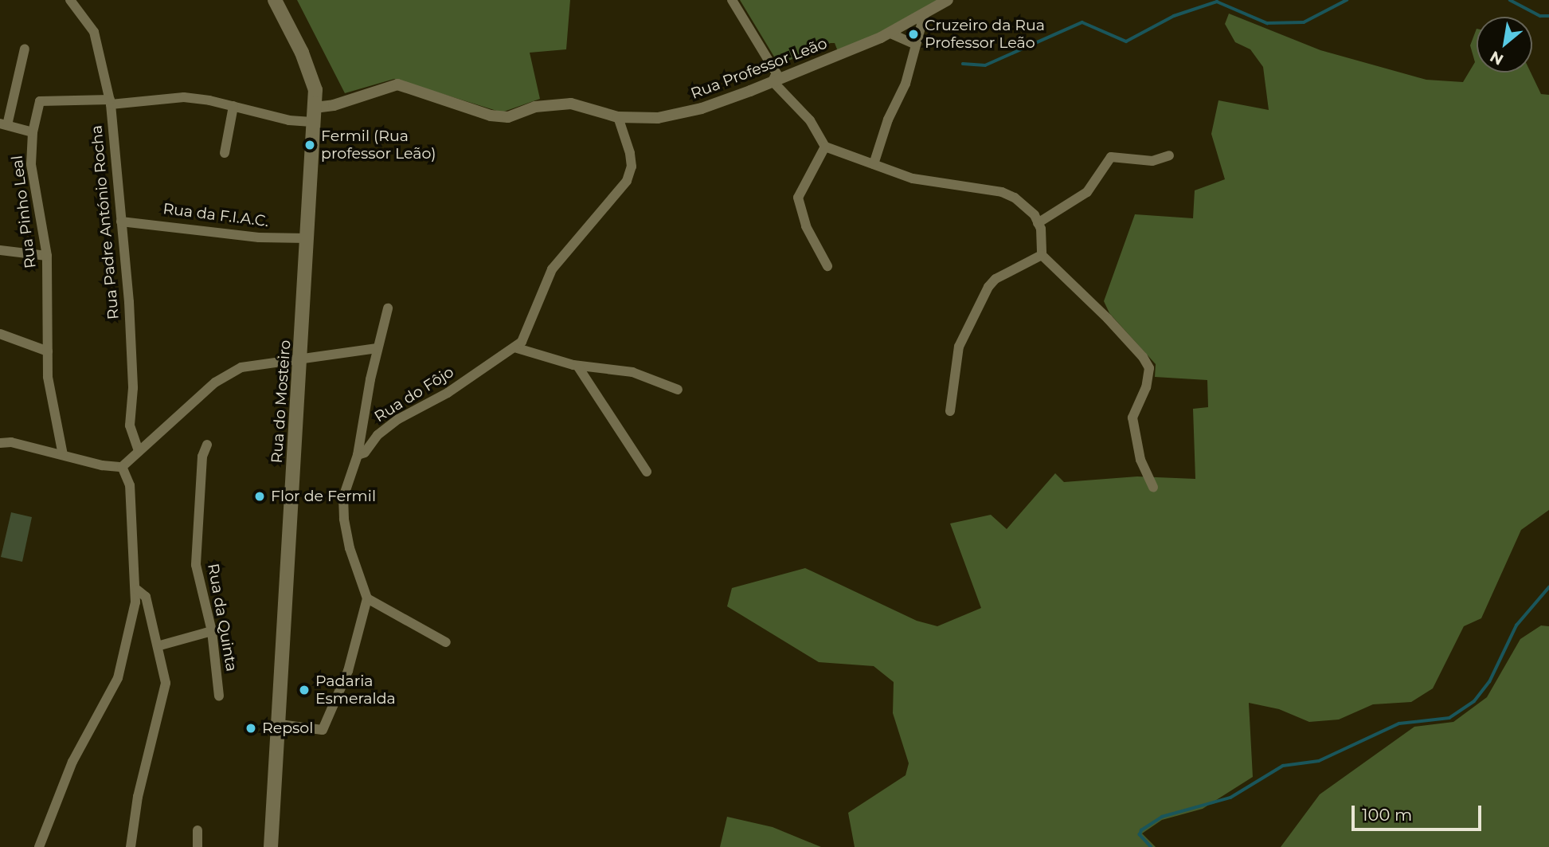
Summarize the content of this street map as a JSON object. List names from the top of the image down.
{
  "streets": {
    "main road": ["Rua do Mosteiro"],
    "street": [
      "Rua Professor Leão",
      "Rua Pinho Leal",
      "Rua da F.I.A.C.",
      "Rua Padre António Rocha",
      "Rua do Fôjo",
      "Rua da Quinta"
    ]
  },
  "crossings": [
    ["Rua Professor Leão", "Rua do Fôjo"],
    ["Rua Professor Leão", "Rua do Mosteiro"],
    ["Rua Pinho Leal", "Rua Padre António Rocha"],
    ["Rua da F.I.A.C.", "Rua Padre António Rocha"],
    ["Rua da F.I.A.C.", "Rua do Mosteiro"]
  ],
  "places": [
    "Cruzeiro da Rua Professor Leão",
    "Fermil (Rua professor Leão)",
    "Flor de Fermil",
    "Padaria Esmeralda",
    "Repsol"
  ],
  "scale_bar": "100 m",
  "north": "bottom left"
}
